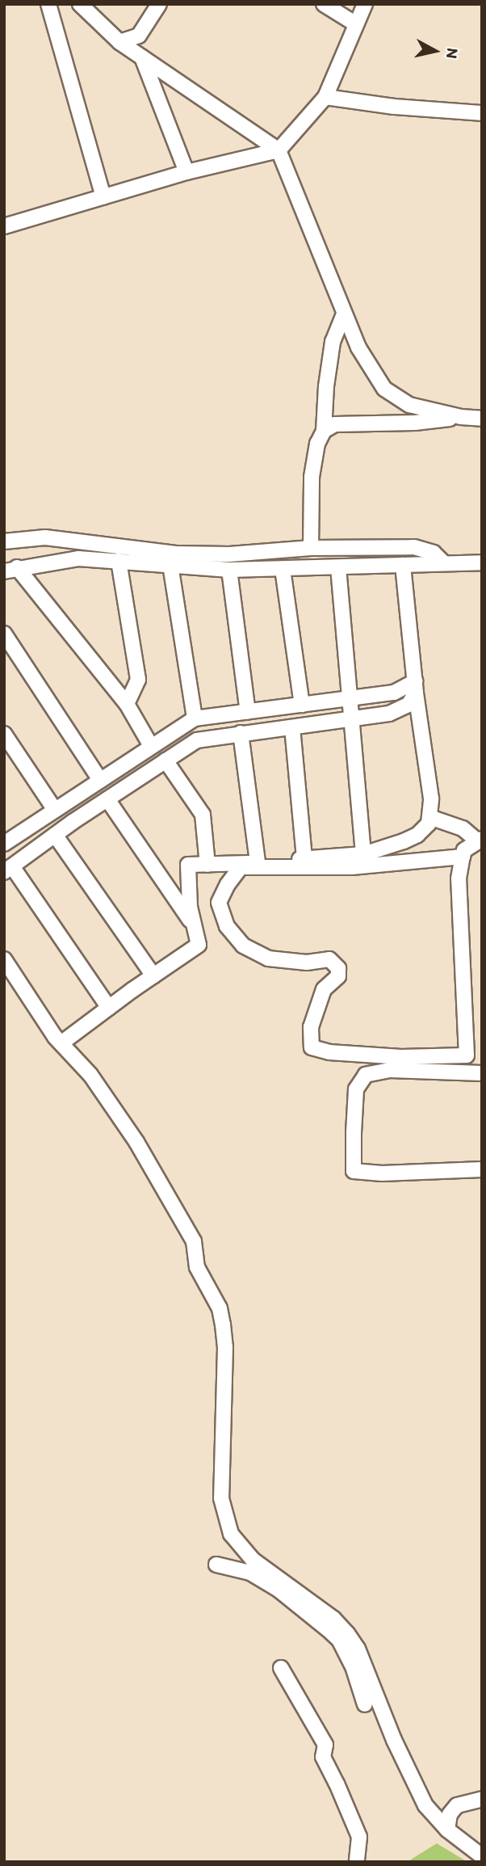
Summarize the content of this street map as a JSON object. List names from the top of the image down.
{
  "north": "right"
}
